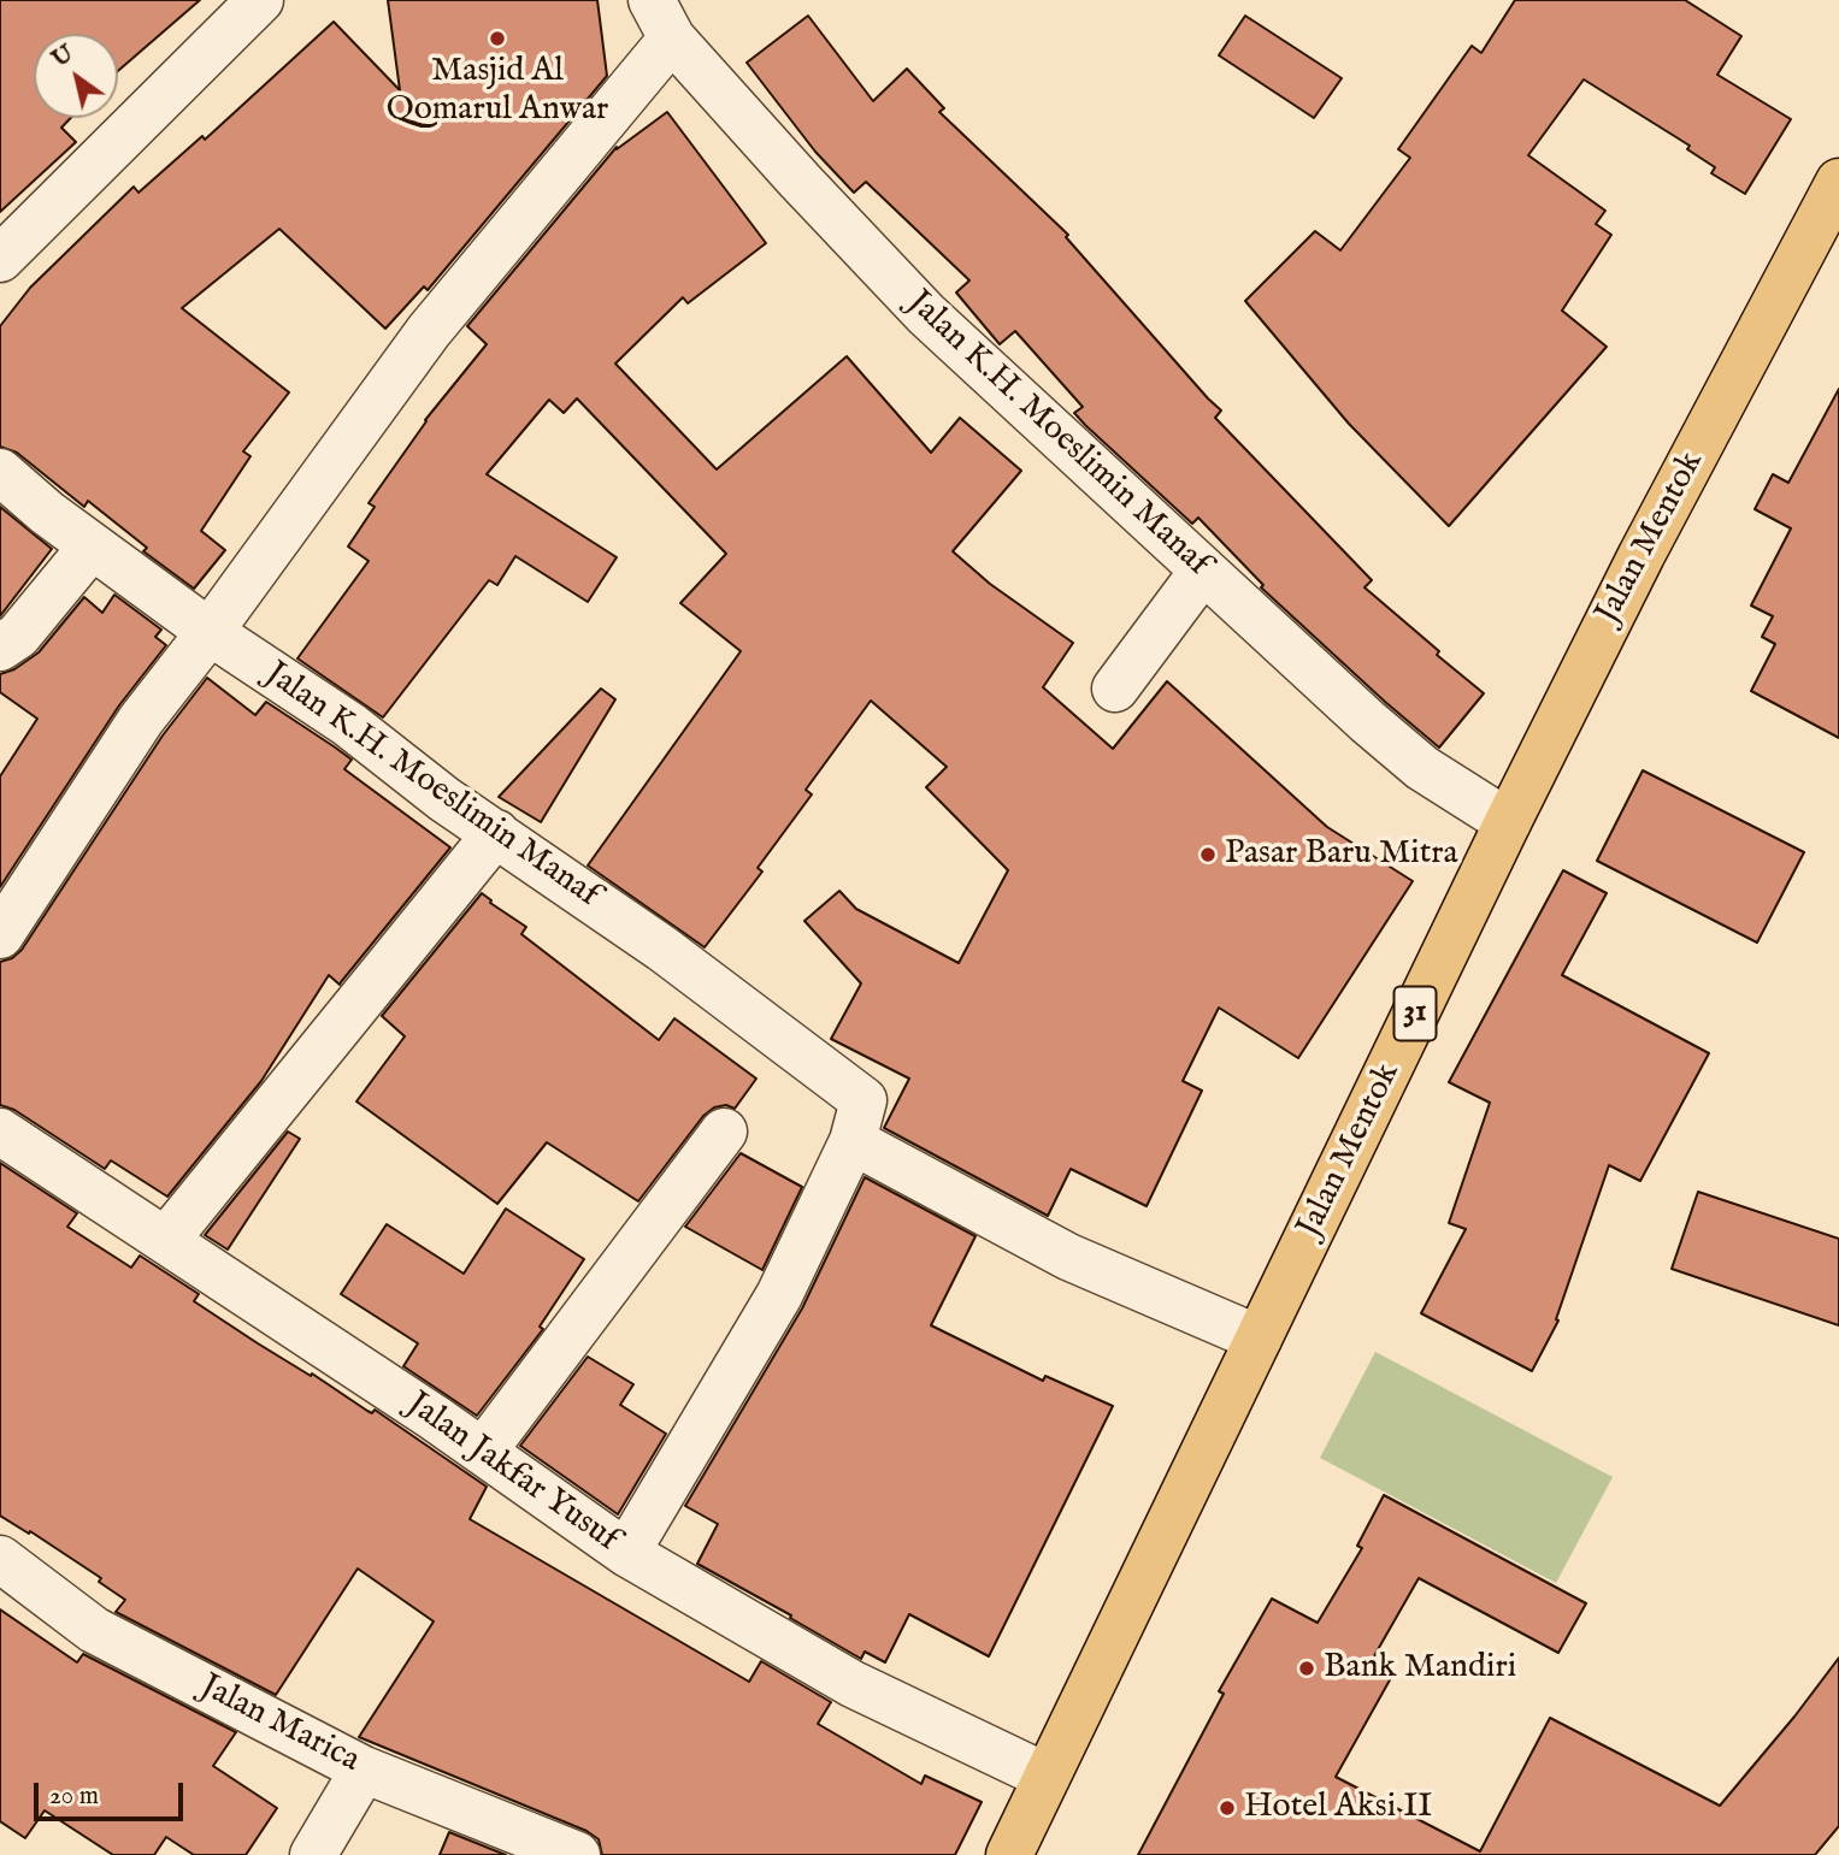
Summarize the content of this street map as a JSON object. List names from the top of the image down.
{
  "streets": {
    "highway": ["Jalan Mentok", "31"],
    "street": ["Jalan K.H. Moeslimin Manaf", "Jalan Jakfar Yusuf", "Jalan Marica"]
  },
  "crossings": [
    ["Jalan K.H. Moeslimin Manaf", "Jalan Mentok"],
    ["Jalan Mentok", "Jalan Jakfar Yusuf"]
  ],
  "places": [
    "Masjid Al Qomarul Anwar",
    "Pasar Baru Mitra",
    "Bank Mandiri",
    "Hotel Aksi II"
  ],
  "scale_bar": "20 m",
  "north": "top left"
}
